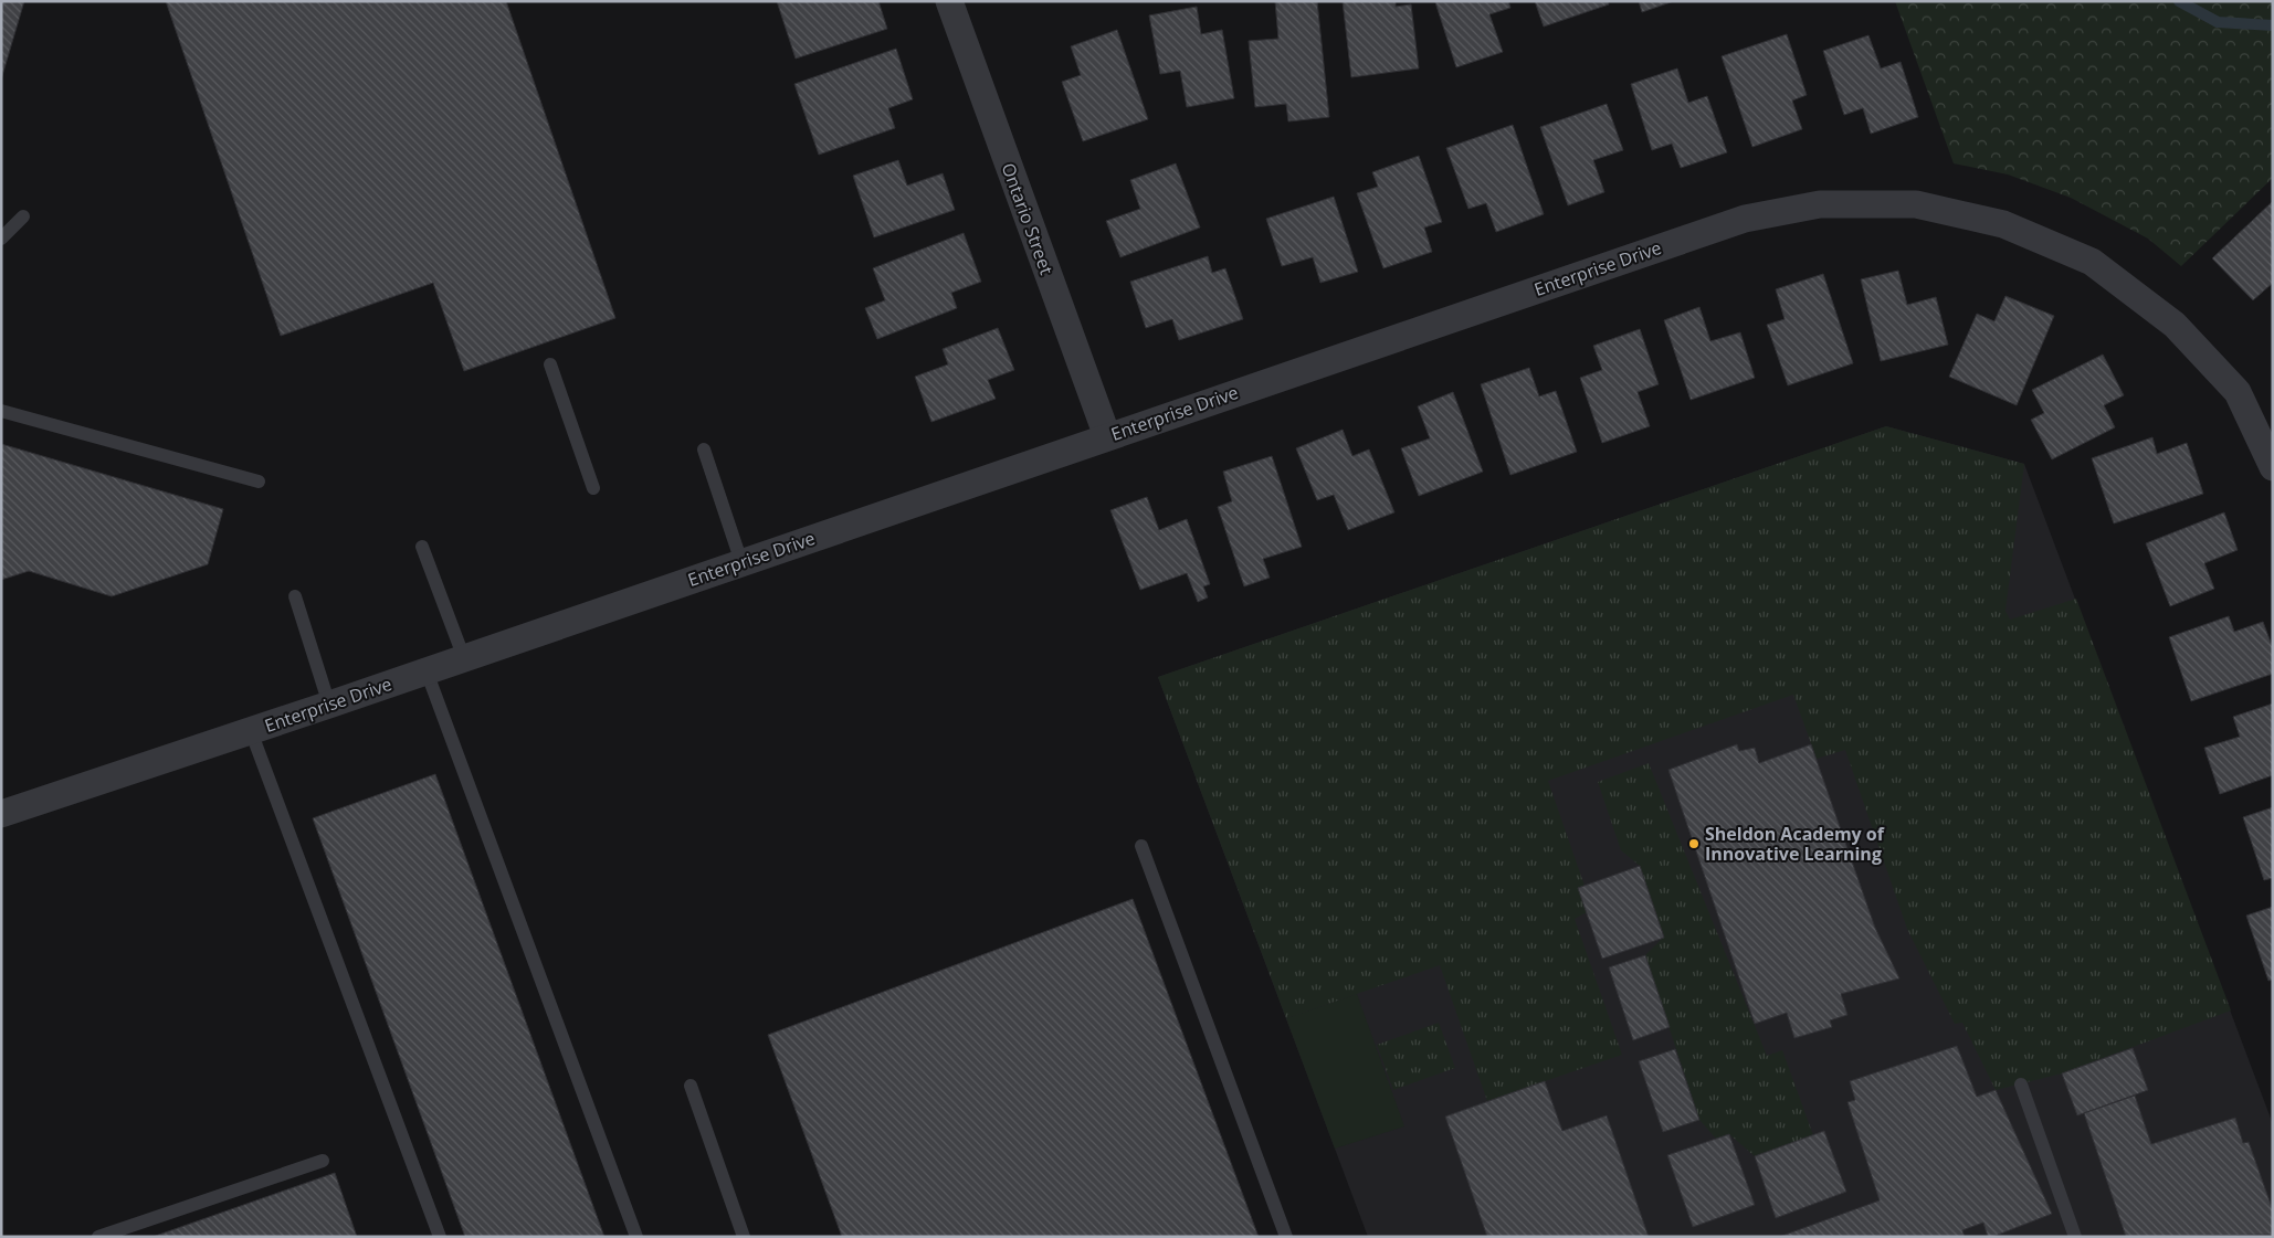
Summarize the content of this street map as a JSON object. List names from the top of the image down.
{
  "streets": {
    "street": ["Ontario Street", "Enterprise Drive"]
  },
  "crossings": [
    ["Ontario Street", "Enterprise Drive"]
  ],
  "places": ["Sheldon Academy of Innovative Learning"]
}
